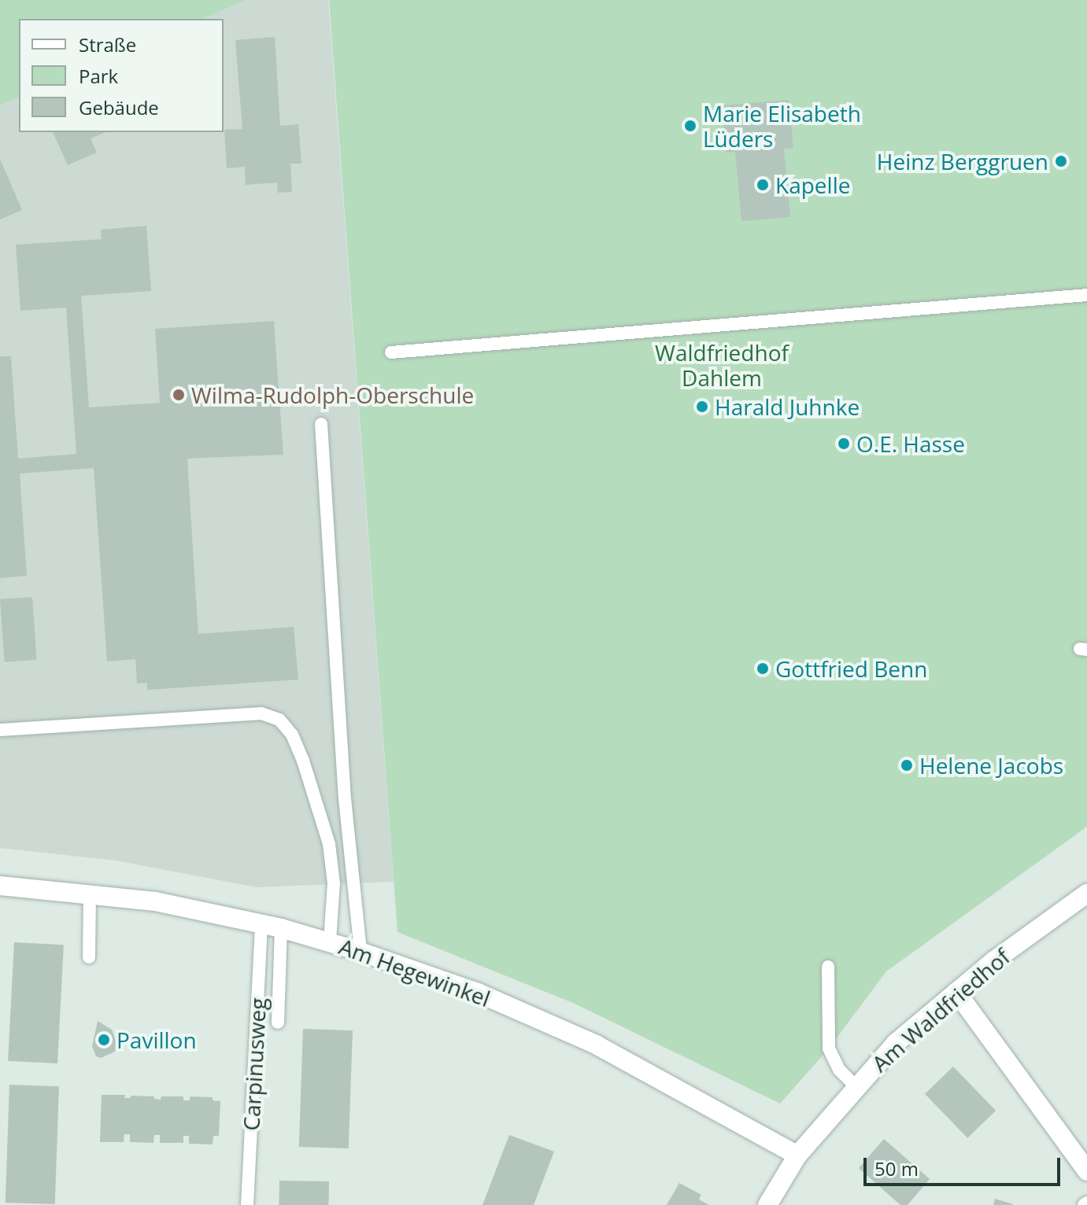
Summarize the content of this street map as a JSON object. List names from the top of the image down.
{
  "streets": {
    "street": ["Am Hegewinkel", "Am Waldfriedhof"],
    "lane": ["Carpinusweg"]
  },
  "crossings": [
    ["Am Hegewinkel", "Am Waldfriedhof"],
    ["Am Hegewinkel", "Carpinusweg"]
  ],
  "parks": ["Waldfriedhof Dahlem"],
  "places": [
    "Marie Elisabeth Lüders",
    "Heinz Berggruen",
    "Kapelle",
    "Wilma-Rudolph-Oberschule",
    "Harald Juhnke",
    "O.E. Hasse",
    "Gottfried Benn",
    "Helene Jacobs",
    "Pavillon"
  ],
  "legend": ["Straße", "Park", "Gebäude"],
  "scale_bar": "50 m"
}
